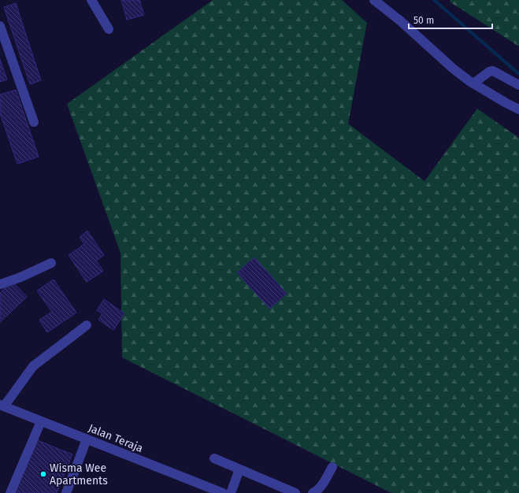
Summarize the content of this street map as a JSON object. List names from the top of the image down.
{
  "streets": {
    "street": ["Jalan Teraja"]
  },
  "places": ["Wisma Wee Apartments"],
  "scale_bar": "50 m"
}
